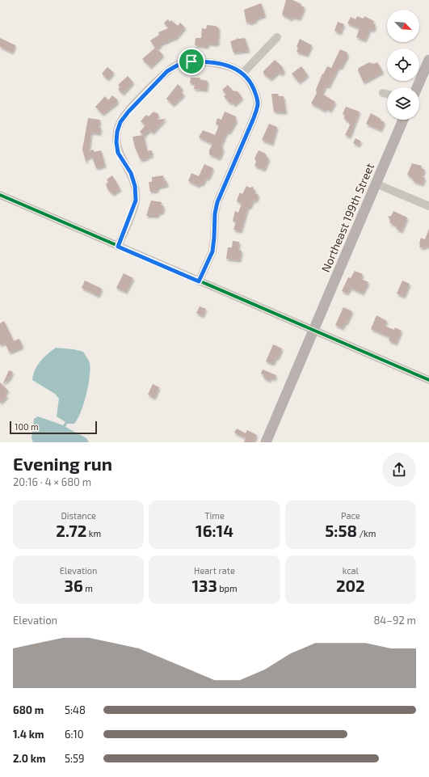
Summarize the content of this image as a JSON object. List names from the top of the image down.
{
  "streets": {
    "main road": ["Northeast 199th Street"]
  },
  "scale_bar": "100 m",
  "north": "bottom right",
  "page": {
    "scale": "100 m",
    "heading": ["Evening run", "20:16 · 4 × 680 m"],
    "stats": [
      ["Distance", "2.72 km"],
      ["Time", "16:14"],
      ["Pace", "5:58 /km"],
      ["Elevation", "36 m"],
      ["Heart rate", "133 bpm"],
      ["kcal", "202"]
    ],
    "chart": ["Elevation", "84–92 m"],
    "list": [
      {
        "name": "680 m",
        "note": "5:48"
      },
      {
        "name": "1.4 km",
        "note": "6:10"
      },
      {
        "name": "2.0 km",
        "note": "5:59"
      }
    ]
  }
}
